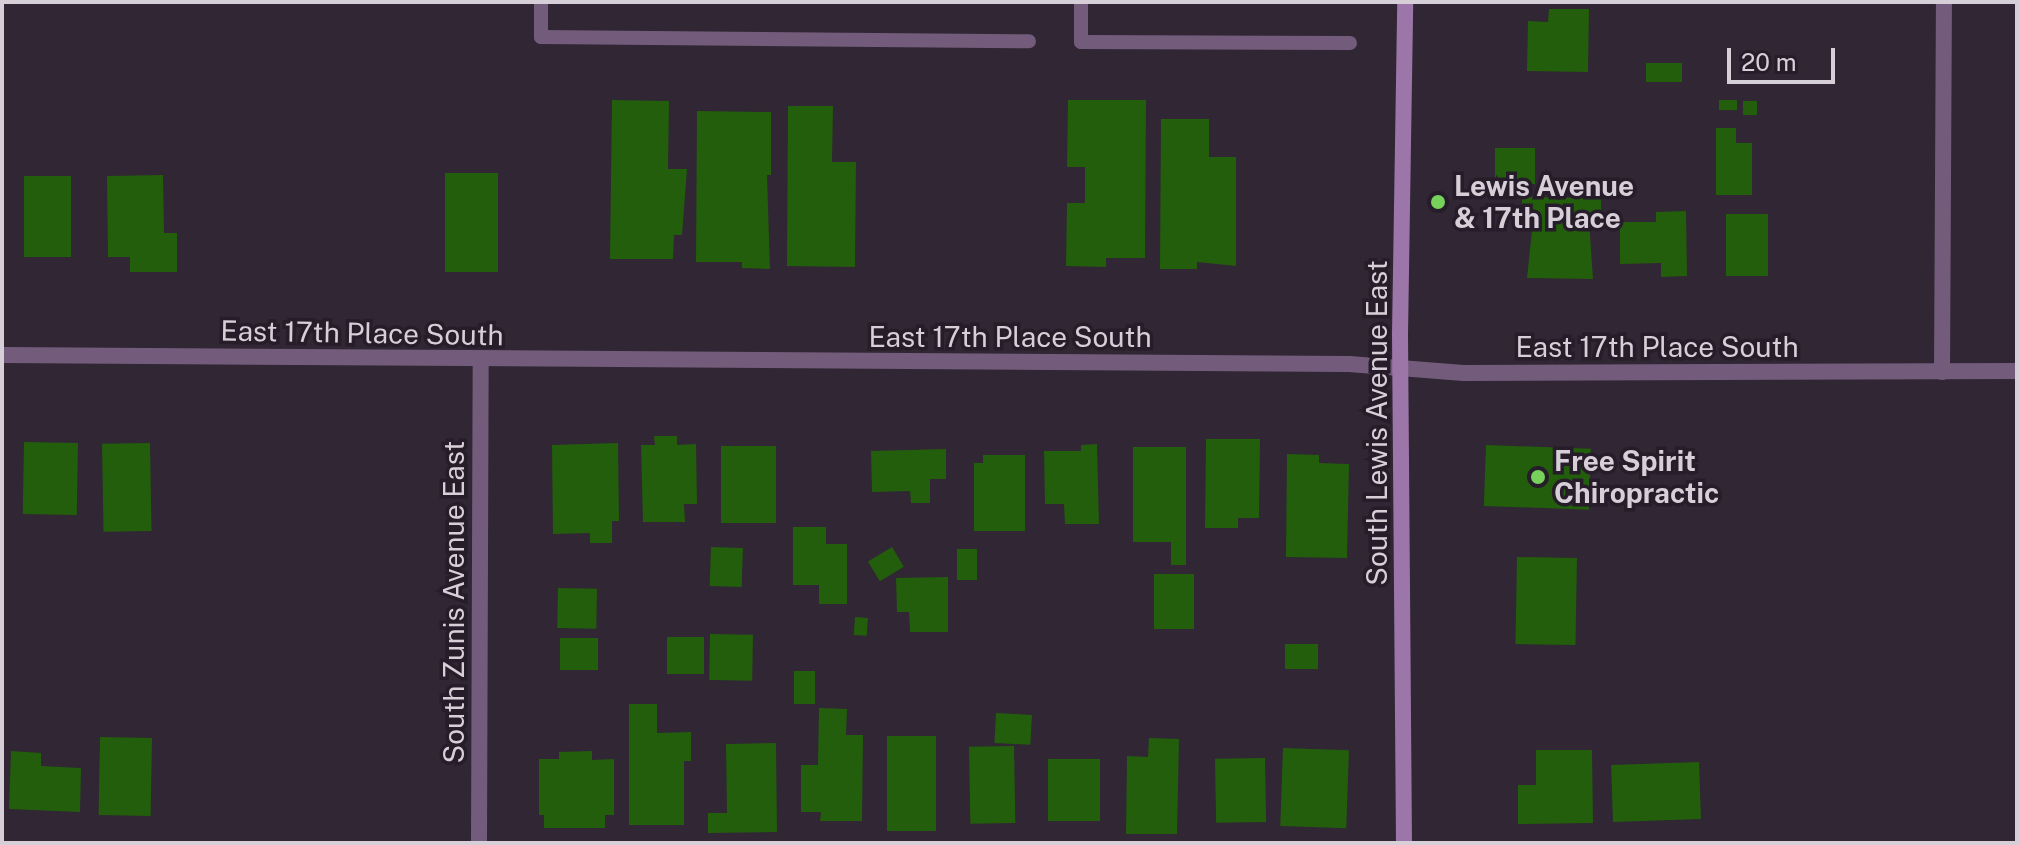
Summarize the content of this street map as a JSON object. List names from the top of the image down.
{
  "streets": {
    "main road": ["South Lewis Avenue East"],
    "street": ["East 17th Place South", "South Zunis Avenue East"]
  },
  "crossings": [
    ["East 17th Place South", "South Lewis Avenue East"],
    ["East 17th Place South", "South Zunis Avenue East"]
  ],
  "places": ["Lewis Avenue & 17th Place", "Free Spirit Chiropractic"],
  "scale_bar": "20 m"
}
